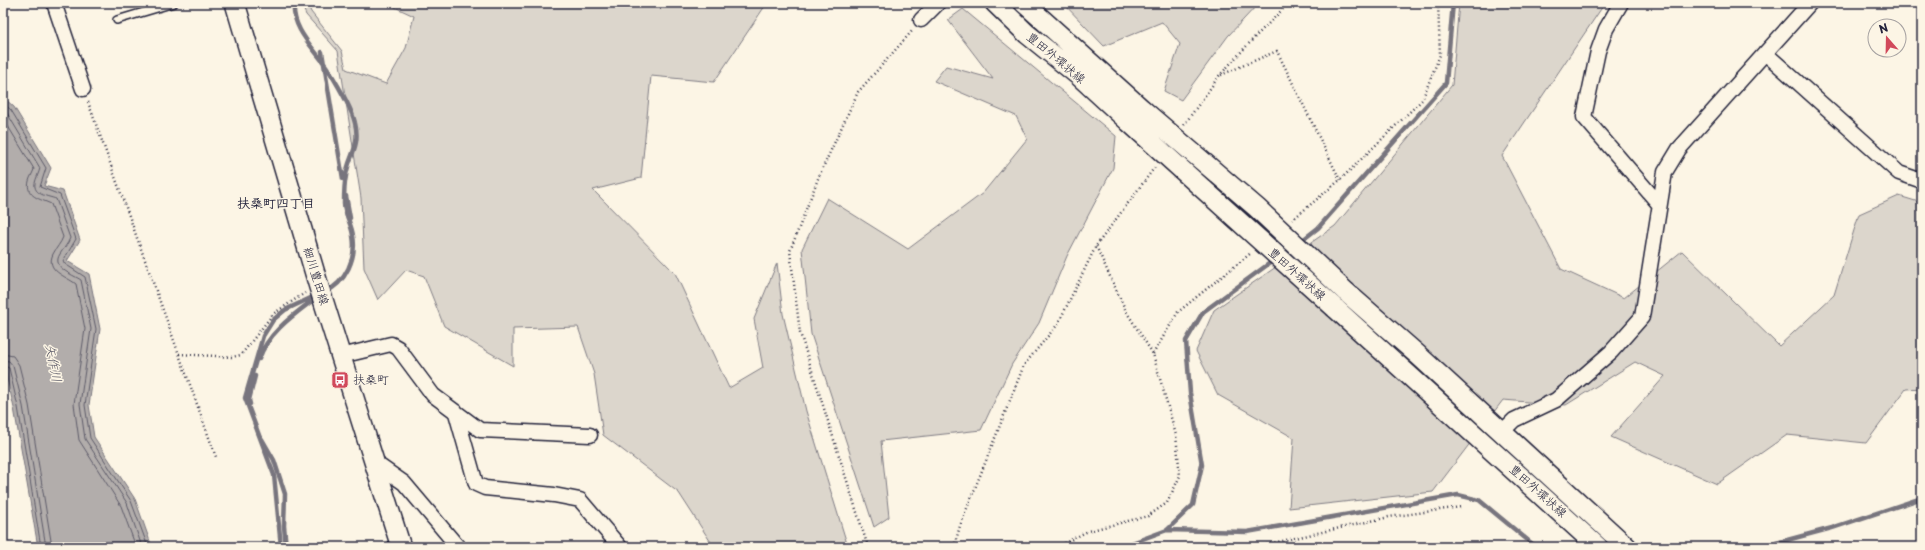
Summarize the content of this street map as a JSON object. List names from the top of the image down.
{
  "streets": {
    "street": ["豊田外環状線", "細川豊田線"]
  },
  "districts": ["扶桑町四丁目"],
  "water": ["矢作川"],
  "places": {
    "bus stop": ["扶桑町"]
  },
  "north": "top"
}
